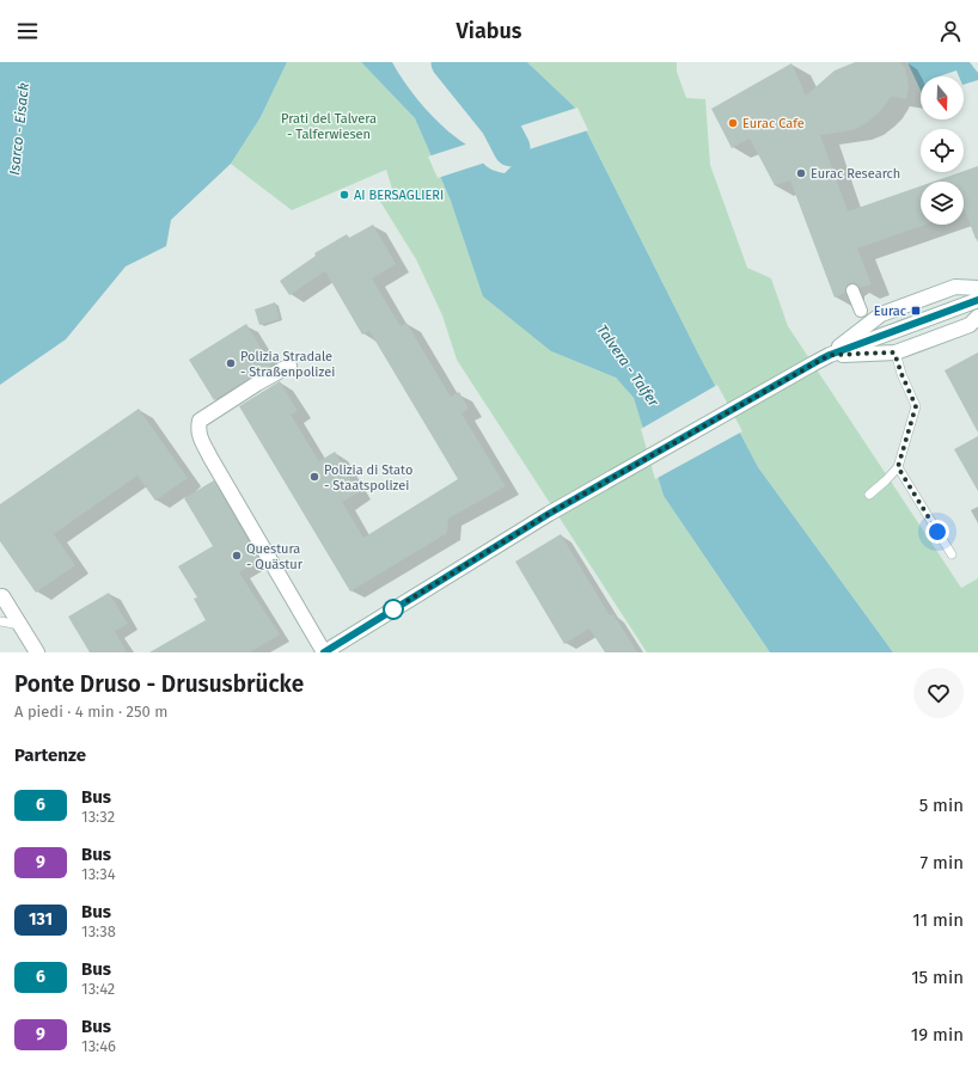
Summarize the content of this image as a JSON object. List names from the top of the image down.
{
  "water": ["Isarco - Eisack", "Talvera - Talfer"],
  "parks": ["Prati del Talvera - Talferwiesen"],
  "places": {
    "other": [
      "Eurac Cafe",
      "Eurac Research",
      "AI BERSAGLIERI",
      "Polizia Stradale - Straßenpolizei",
      "Polizia di Stato - Staatspolizei",
      "Questura - Quästur"
    ],
    "transit": ["Eurac"]
  },
  "lines": ["bus line 6"],
  "north": "bottom",
  "page": {
    "header": "Viabus",
    "heading": [
      ["Ponte Druso - Drususbrücke", "A piedi · 4 min · 250 m"],
      "Partenze"
    ],
    "list": [
      {
        "mark": "6",
        "name": "Bus",
        "note": "13:32",
        "value": "5 min"
      },
      {
        "mark": "9",
        "name": "Bus",
        "note": "13:34",
        "value": "7 min"
      },
      {
        "mark": "131",
        "name": "Bus",
        "note": "13:38",
        "value": "11 min"
      },
      {
        "mark": "6",
        "name": "Bus",
        "note": "13:42",
        "value": "15 min"
      },
      {
        "mark": "9",
        "name": "Bus",
        "note": "13:46",
        "value": "19 min"
      }
    ]
  }
}
